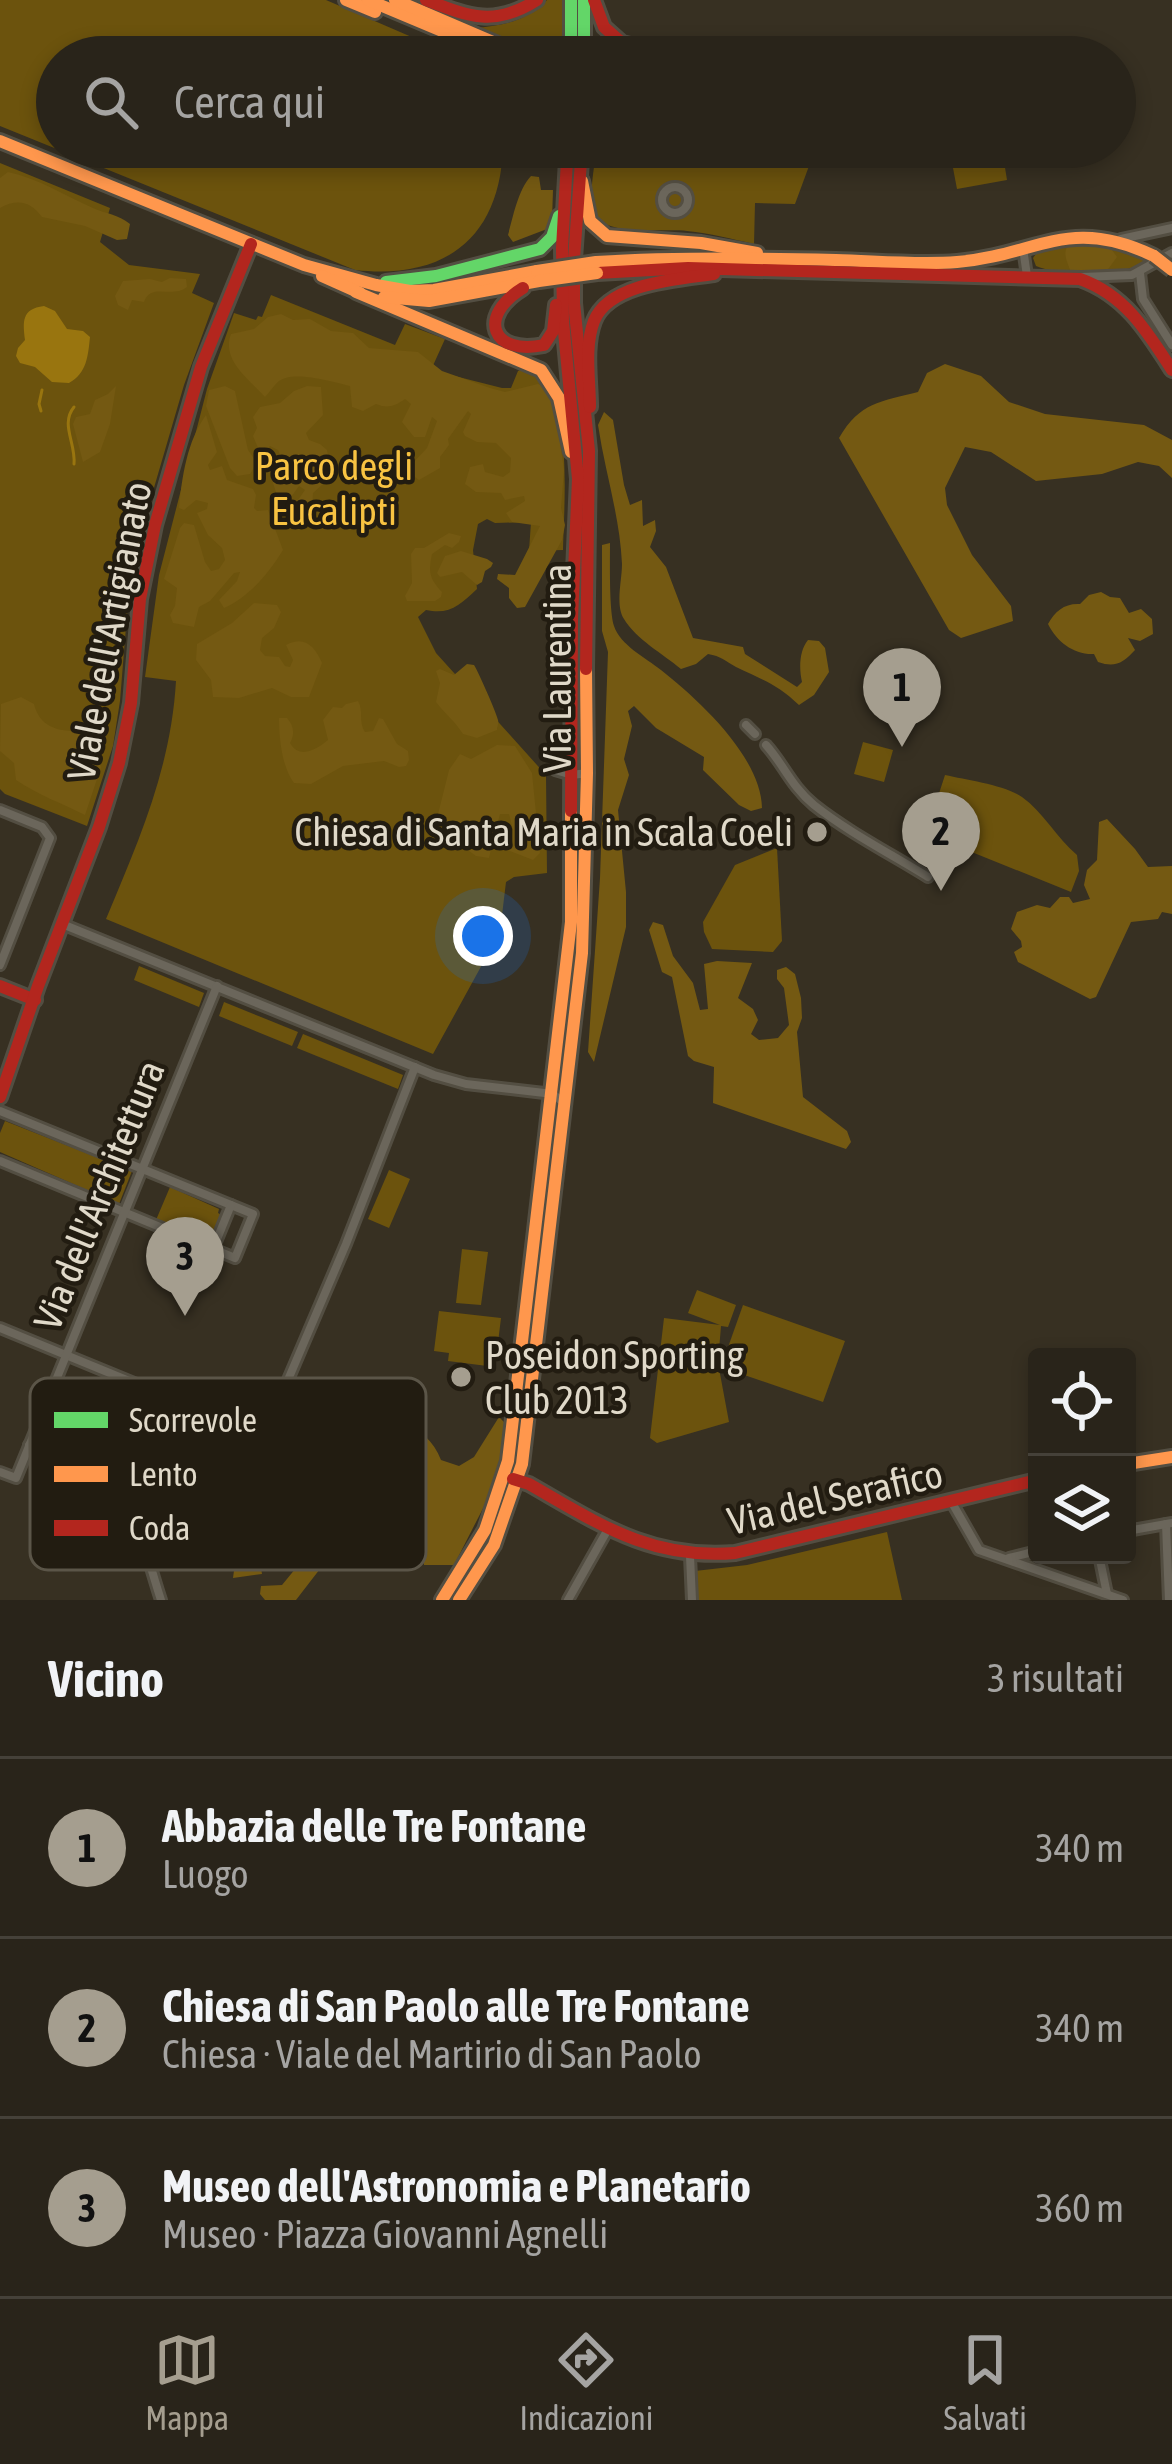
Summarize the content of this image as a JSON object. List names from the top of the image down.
{
  "streets": {
    "main road": ["Viale dell'Artigianato", "Via Laurentina", "Via del Serafico"],
    "street": ["Via dell'Architettura"]
  },
  "crossings": [
    ["Via Laurentina", "Via del Serafico"]
  ],
  "parks": ["Parco degli Eucalipti"],
  "places": ["Chiesa di Santa Maria in Scala Coeli", "Poseidon Sporting Club 2013"],
  "legend": ["Scorrevole", "Lento", "Coda"],
  "page": {
    "search": "Cerca qui",
    "pins": ["1", "2", "3"],
    "heading": ["Vicino", "3 risultati"],
    "list": [
      {
        "mark": "1",
        "name": "Abbazia delle Tre Fontane",
        "note": "Luogo",
        "value": "340 m"
      },
      {
        "mark": "2",
        "name": "Chiesa di San Paolo alle Tre Fontane",
        "note": "Chiesa · Viale del Martirio di San Paolo",
        "value": "340 m"
      },
      {
        "mark": "3",
        "name": "Museo dell'Astronomia e Planetario",
        "note": "Museo · Piazza Giovanni Agnelli",
        "value": "360 m"
      }
    ],
    "nav": ["Mappa", "Indicazioni", "Salvati"]
  }
}
